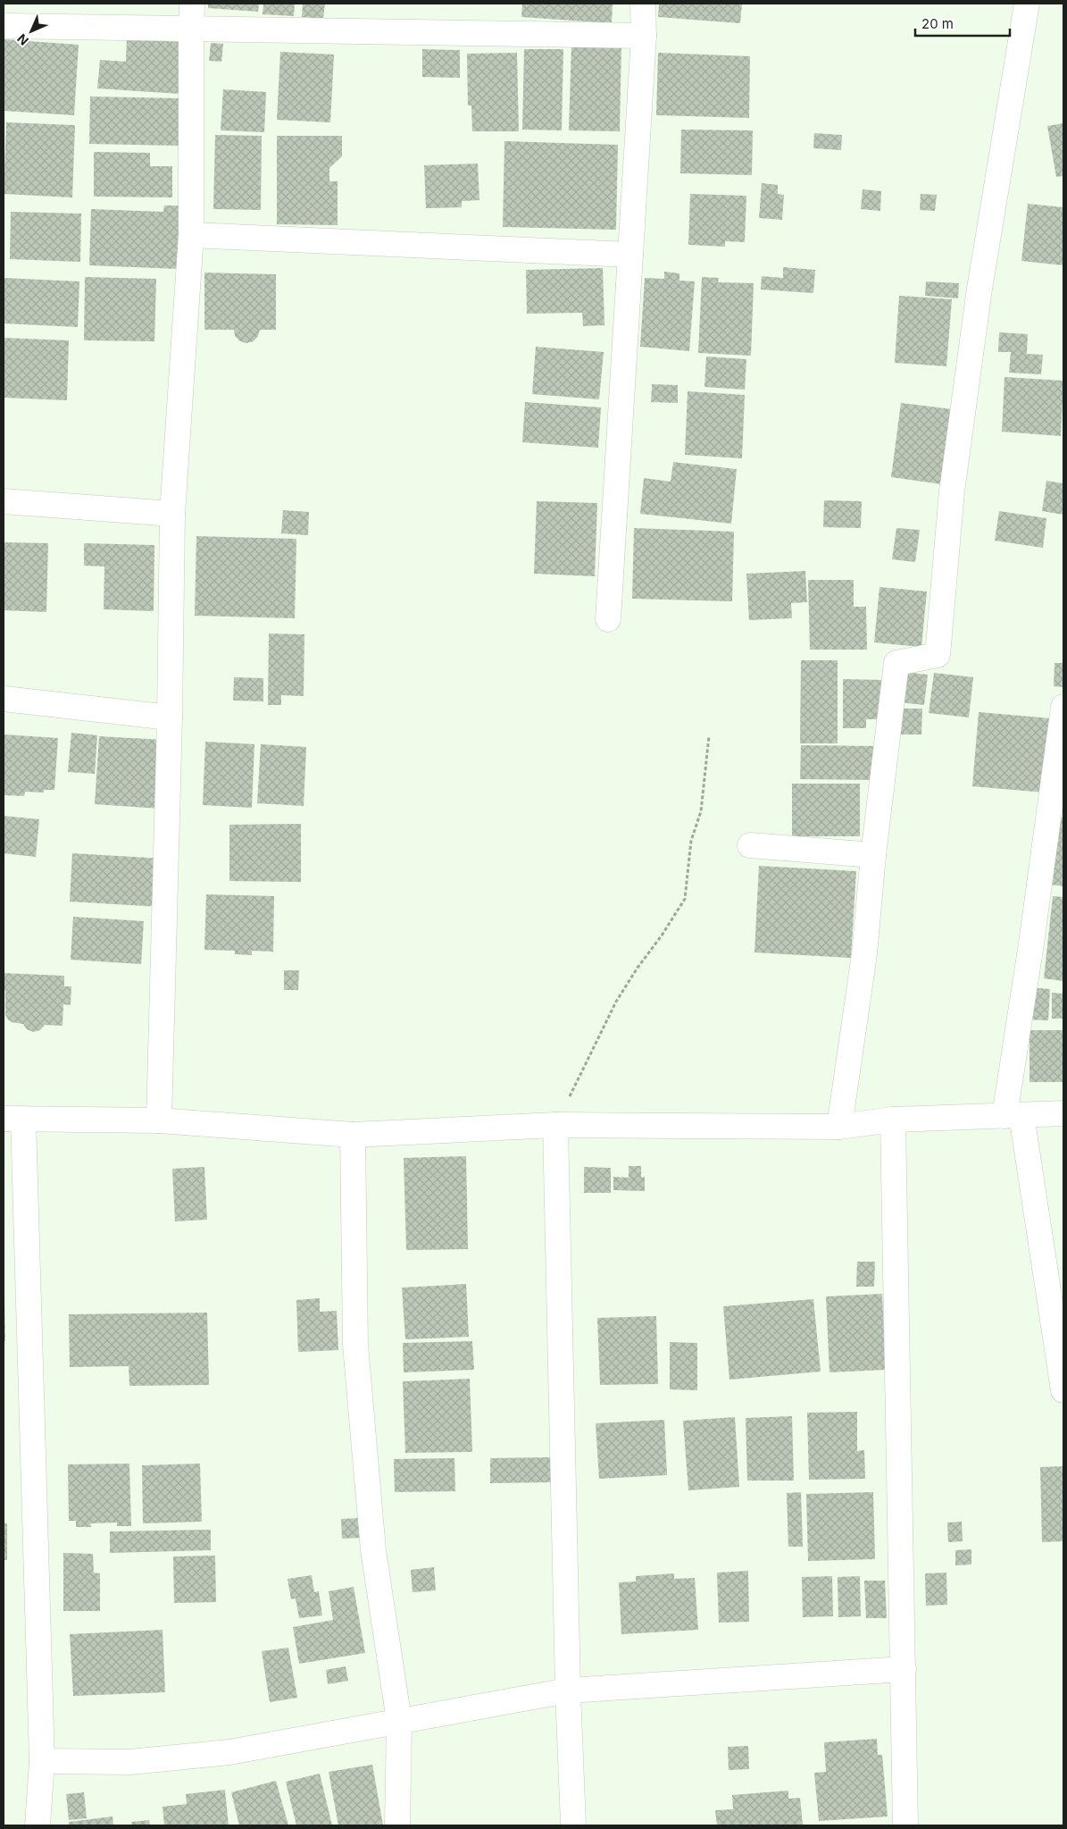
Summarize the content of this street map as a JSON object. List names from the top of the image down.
{
  "scale_bar": "20 m",
  "north": "bottom left"
}
